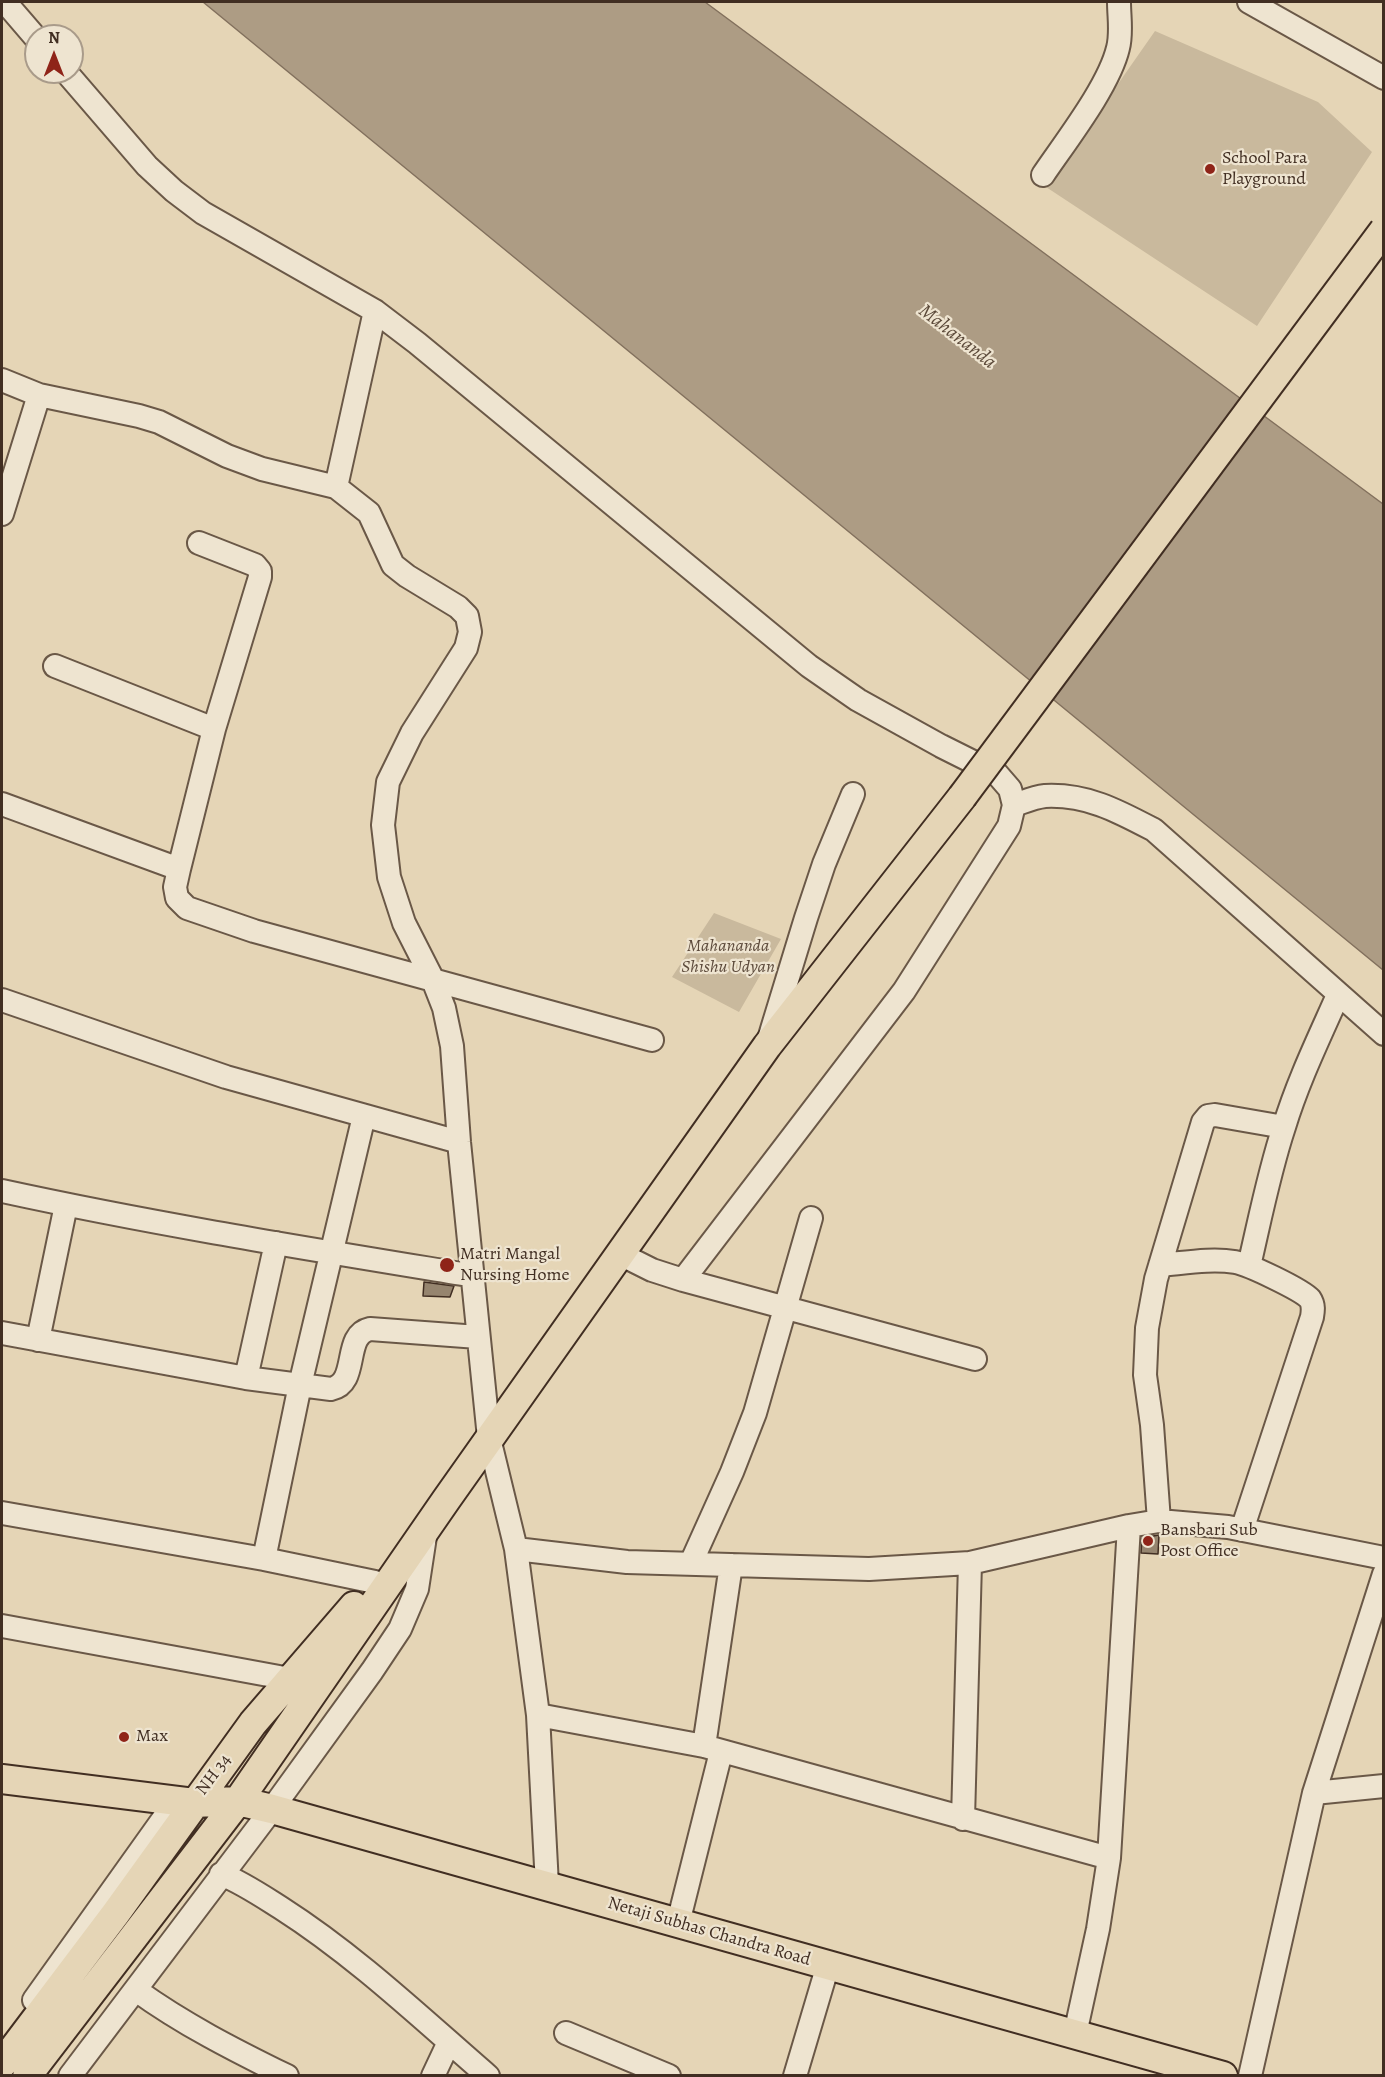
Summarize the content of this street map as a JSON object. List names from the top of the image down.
{
  "streets": {
    "main road": ["NH 34", "Netaji Subhas Chandra Road"]
  },
  "crossings": [
    ["NH 34", "Netaji Subhas Chandra Road"]
  ],
  "water": ["Mahananda"],
  "parks": ["Mahananda Shishu Udyan"],
  "places": [
    "School Para Playground",
    "Matri Mangal Nursing Home",
    "Bansbari Sub Post Office",
    "Max"
  ],
  "north": "top"
}
